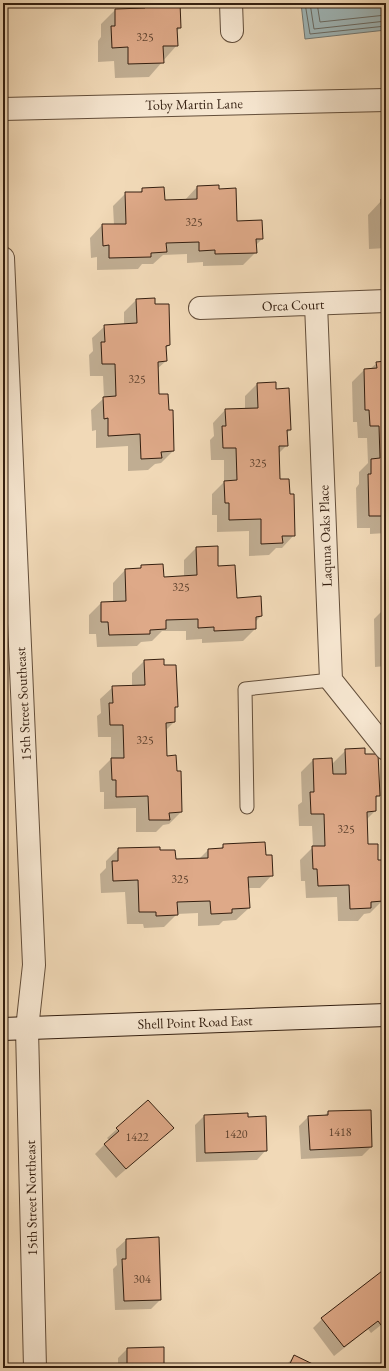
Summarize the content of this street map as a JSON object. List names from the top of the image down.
{
  "streets": {
    "street": [
      "Toby Martin Lane",
      "Orca Court",
      "Laquna Oaks Place",
      "15th Street Southeast",
      "Shell Point Road East",
      "15th Street Northeast"
    ]
  },
  "crossings": [
    ["Orca Court", "Laquna Oaks Place"],
    ["15th Street Southeast", "Shell Point Road East"],
    ["15th Street Southeast", "15th Street Northeast"],
    ["Shell Point Road East", "15th Street Northeast"]
  ],
  "house_numbers": [
    "325",
    "325",
    "325",
    "325",
    "325",
    "325",
    "325",
    "325",
    "1418",
    "1420",
    "1422",
    "304"
  ]
}
